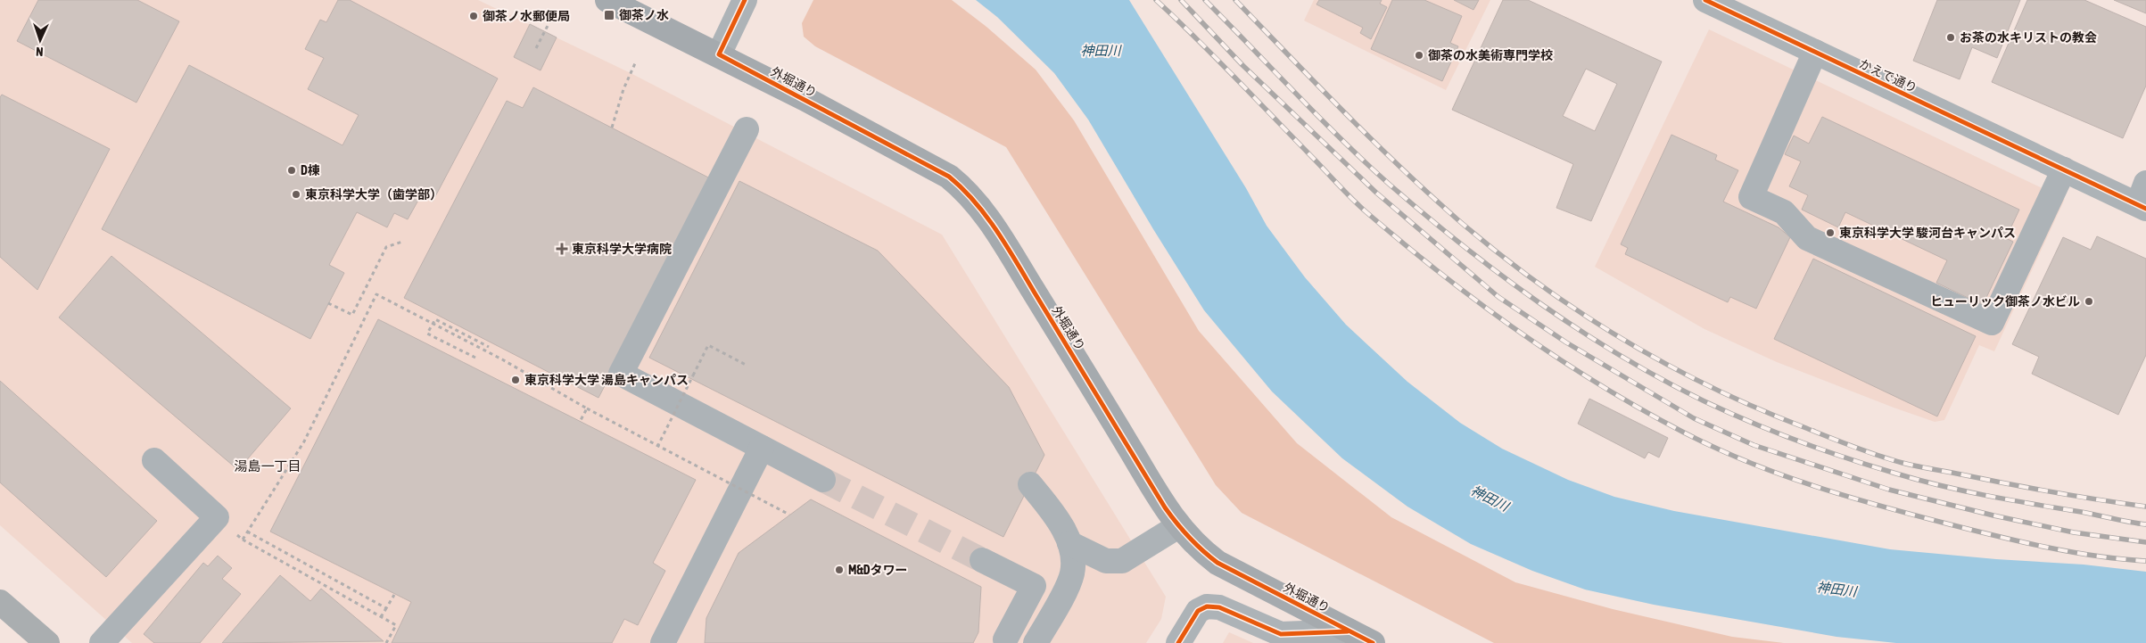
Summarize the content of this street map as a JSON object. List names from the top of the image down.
{
  "streets": {
    "main road": ["外堀通り"],
    "street": ["かえで通り"]
  },
  "districts": ["湯島一丁目"],
  "water": ["神田川"],
  "places": {
    "transit": ["御茶ノ水"],
    "other": [
      "御茶ノ水郵便局",
      "お茶の水キリストの教会",
      "御茶の水美術専門学校",
      "D棟",
      "東京科学大学（歯学部）",
      "東京科学大学 駿河台キャンパス",
      "ヒューリック御茶ノ水ビル",
      "東京科学大学 湯島キャンパス",
      "M&Dタワー"
    ],
    "health": ["東京科学大学病院"]
  },
  "north": "bottom"
}
